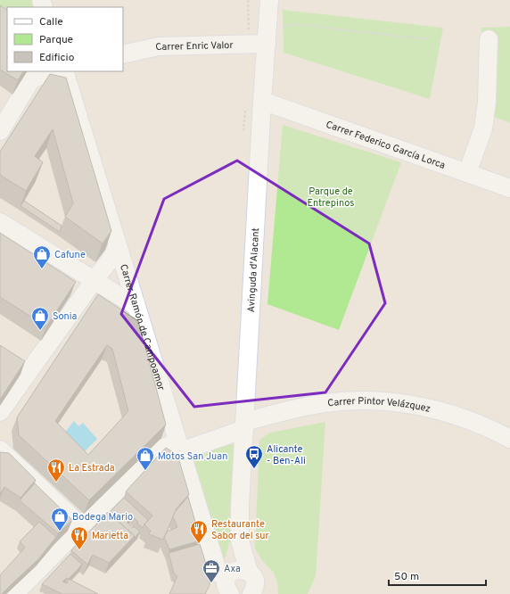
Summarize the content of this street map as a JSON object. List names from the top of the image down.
{
  "streets": {
    "street": [
      "Carrer Enric Valor",
      "Carrer Federico García Lorca",
      "Avinguda d'Alacant",
      "Carrer Ramón de Campoamor",
      "Carrer Pintor Velázquez"
    ]
  },
  "crossings": [
    ["Carrer Enric Valor", "Avinguda d'Alacant"],
    ["Carrer Federico García Lorca", "Avinguda d'Alacant"],
    ["Avinguda d'Alacant", "Carrer Ramón de Campoamor"],
    ["Avinguda d'Alacant", "Carrer Pintor Velázquez"],
    ["Carrer Ramón de Campoamor", "Carrer Pintor Velázquez"]
  ],
  "parks": ["Parque de Entrepinos"],
  "places": {
    "shop": [
      "Cafune",
      "Sonia",
      "Motos San Juan",
      "Bodega Mario"
    ],
    "bus stop": ["Alicante - Ben-Ali"],
    "restaurant": ["La Estrada", "Restaurante Sabor del sur", "Marietta"],
    "office": ["Axa"]
  },
  "legend": ["Calle", "Parque", "Edificio"],
  "scale_bar": "50 m"
}
